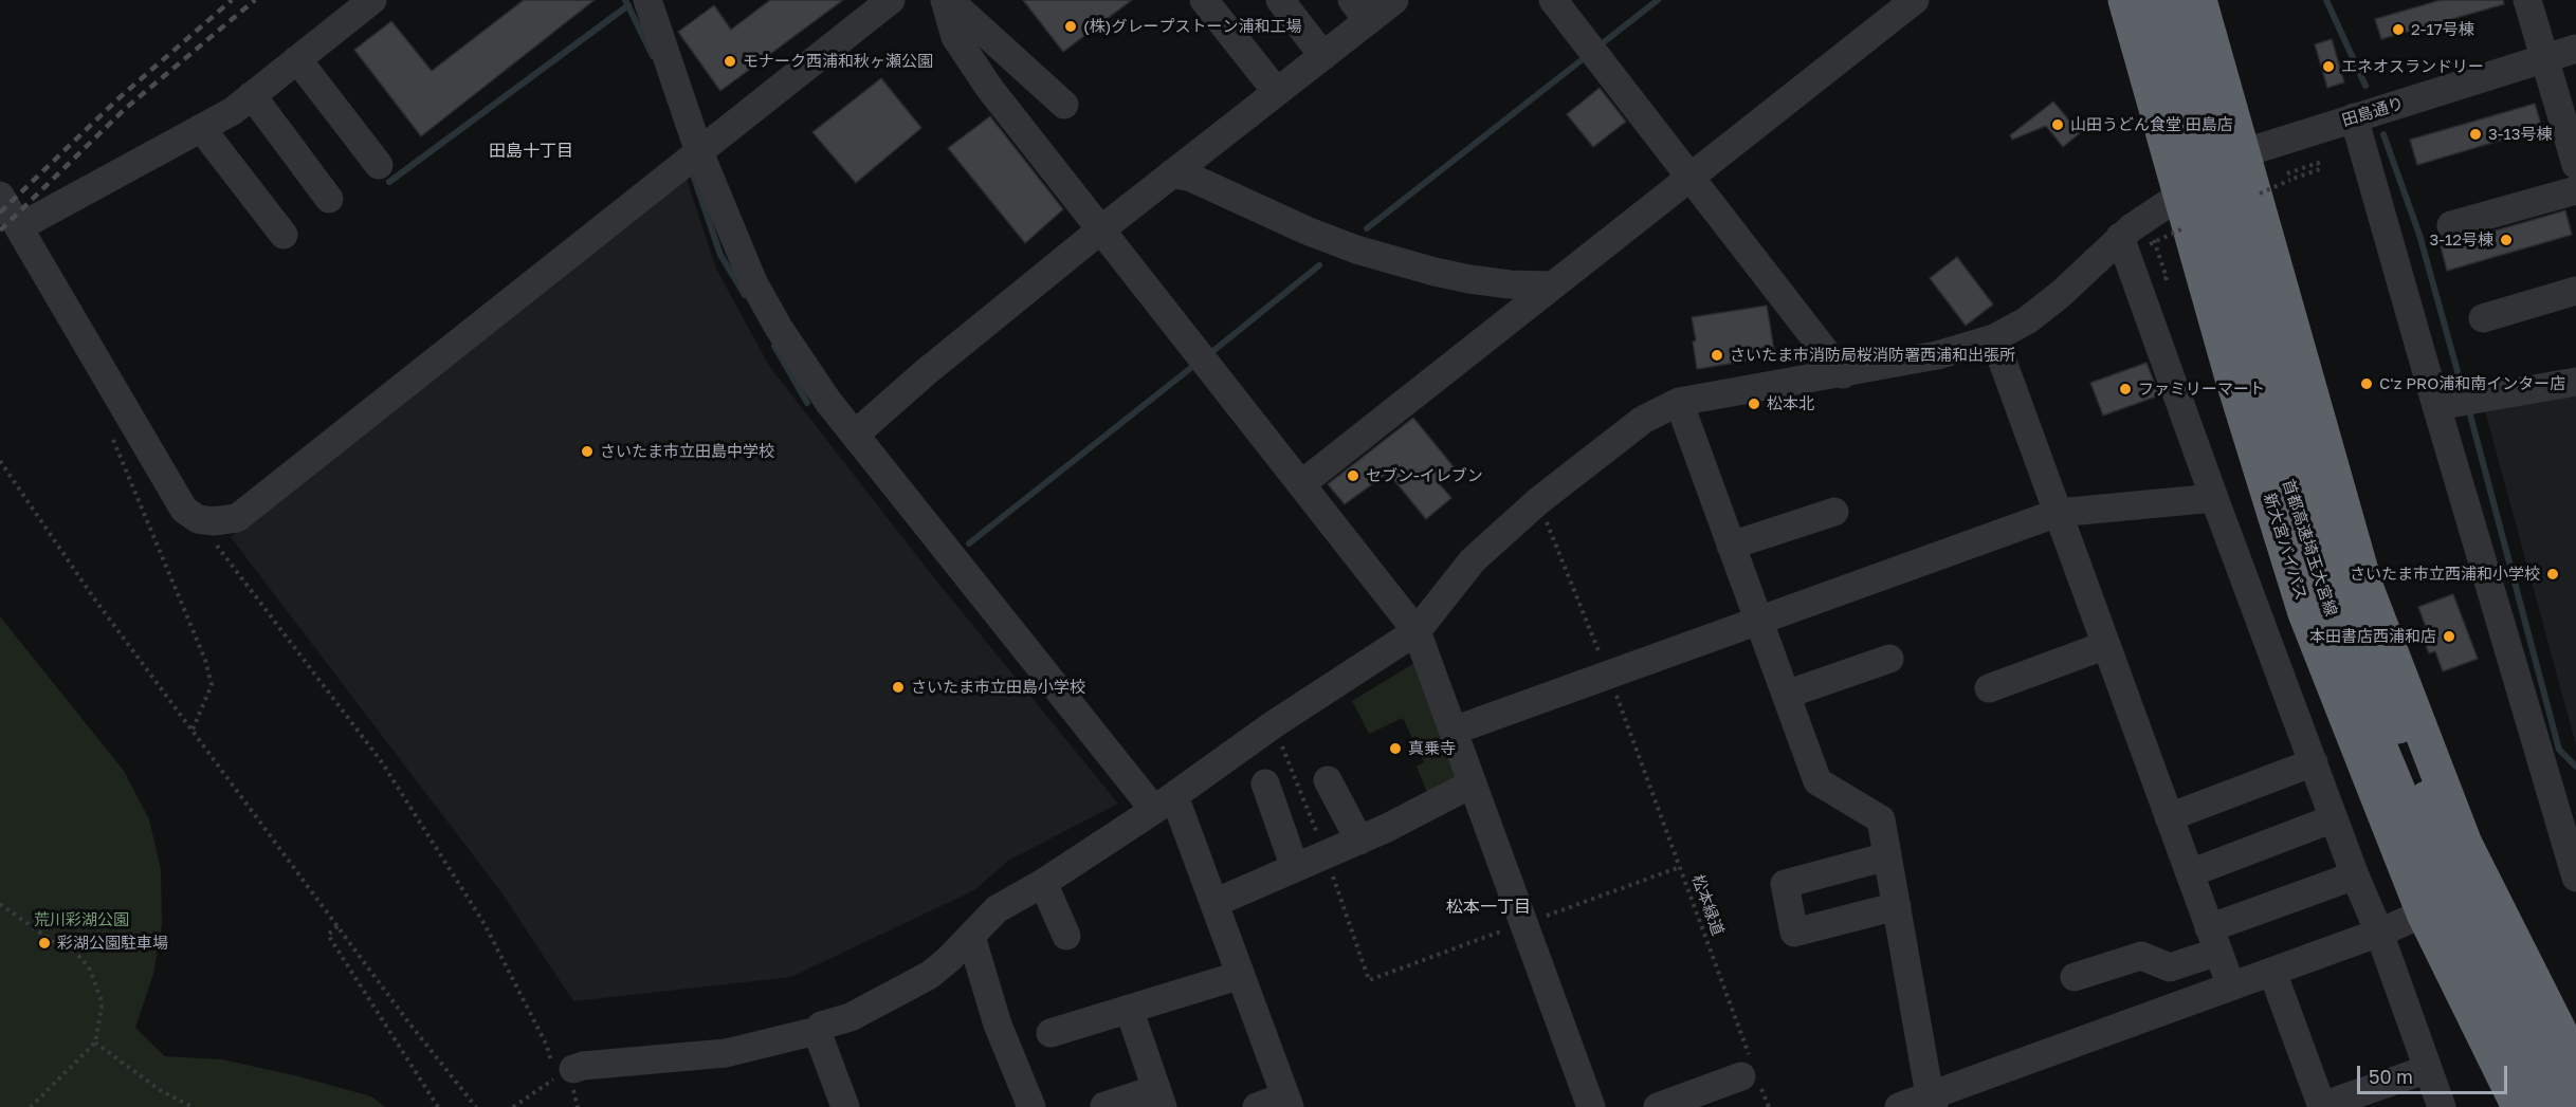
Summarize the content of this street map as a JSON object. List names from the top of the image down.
{
  "streets": {
    "highway": ["新大宮バイパス", "首都高速埼玉大宮線"],
    "street": ["田島通り"],
    "path": ["松本緑道"]
  },
  "crossings": [
    ["田島通り", "新大宮バイパス"]
  ],
  "districts": ["田島十丁目", "松本一丁目"],
  "parks": ["荒川彩湖公園"],
  "places": [
    "(株)グレープストーン浦和工場",
    "2-17号棟",
    "モナーク西浦和秋ヶ瀬公園",
    "エネオスランドリー",
    "山田うどん食堂 田島店",
    "3-13号棟",
    "3-12号棟",
    "さいたま市消防局桜消防署西浦和出張所",
    "C'z PRO浦和南インター店",
    "ファミリーマート",
    "松本北",
    "さいたま市立田島中学校",
    "セブン-イレブン",
    "さいたま市立西浦和小学校",
    "本田書店西浦和店",
    "さいたま市立田島小学校",
    "真乗寺",
    "彩湖公園駐車場"
  ],
  "scale_bar": "50 m"
}
